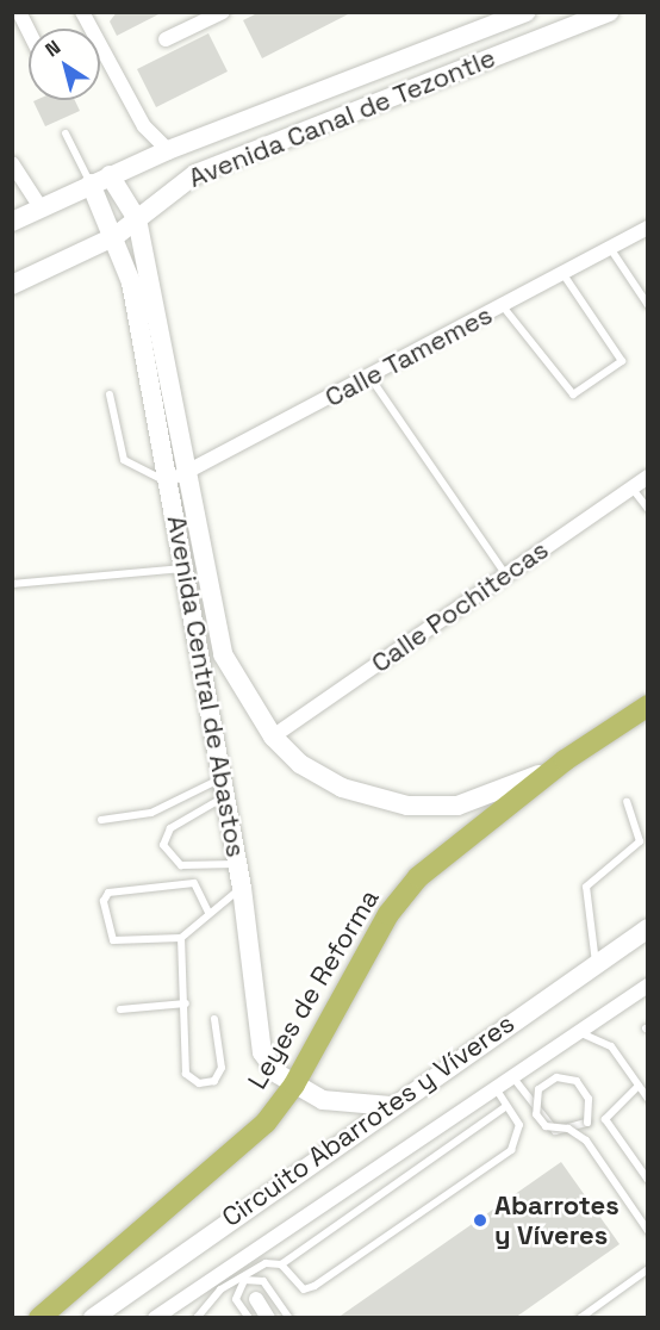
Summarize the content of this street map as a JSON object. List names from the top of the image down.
{
  "streets": {
    "main road": ["Leyes de Reforma"],
    "street": [
      "Avenida Canal de Tezontle",
      "Calle Tamemes",
      "Calle Pochitecas",
      "Avenida Central de Abastos",
      "Circuito Abarrotes y Víveres"
    ]
  },
  "crossings": [
    ["Avenida Canal de Tezontle", "Avenida Central de Abastos"],
    ["Calle Tamemes", "Avenida Central de Abastos"],
    ["Calle Pochitecas", "Avenida Central de Abastos"],
    ["Avenida Central de Abastos", "Leyes de Reforma"],
    ["Avenida Central de Abastos", "Circuito Abarrotes y Víveres"]
  ],
  "places": ["Abarrotes y Víveres"],
  "north": "top left"
}
